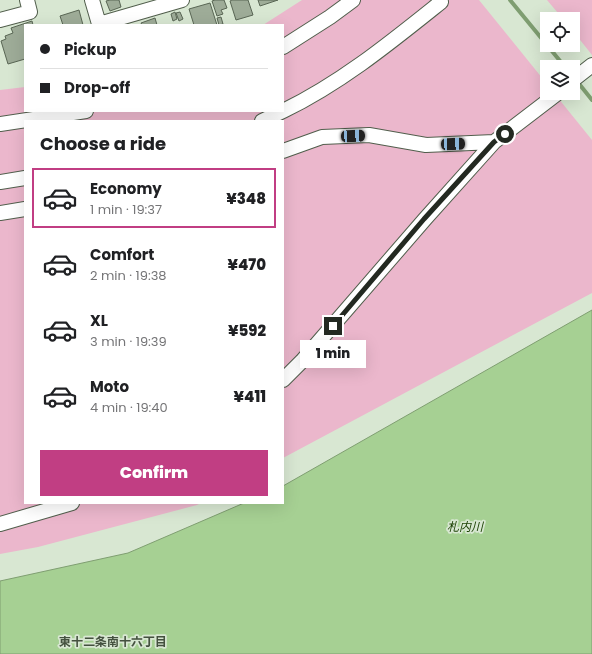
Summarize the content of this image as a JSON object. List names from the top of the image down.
{
  "districts": ["東十二条南十六丁目"],
  "water": ["札内川"],
  "page": {
    "banner": ["Pickup", "Drop-off"],
    "heading": "Choose a ride",
    "list": [
      {
        "name": "Economy",
        "note": "1 min · 19:37",
        "value": "¥348"
      },
      {
        "name": "Comfort",
        "note": "2 min · 19:38",
        "value": "¥470"
      },
      {
        "name": "XL",
        "note": "3 min · 19:39",
        "value": "¥592"
      },
      {
        "name": "Moto",
        "note": "4 min · 19:40",
        "value": "¥411"
      }
    ],
    "bubble": "1 min",
    "buttons": "Confirm"
  }
}
